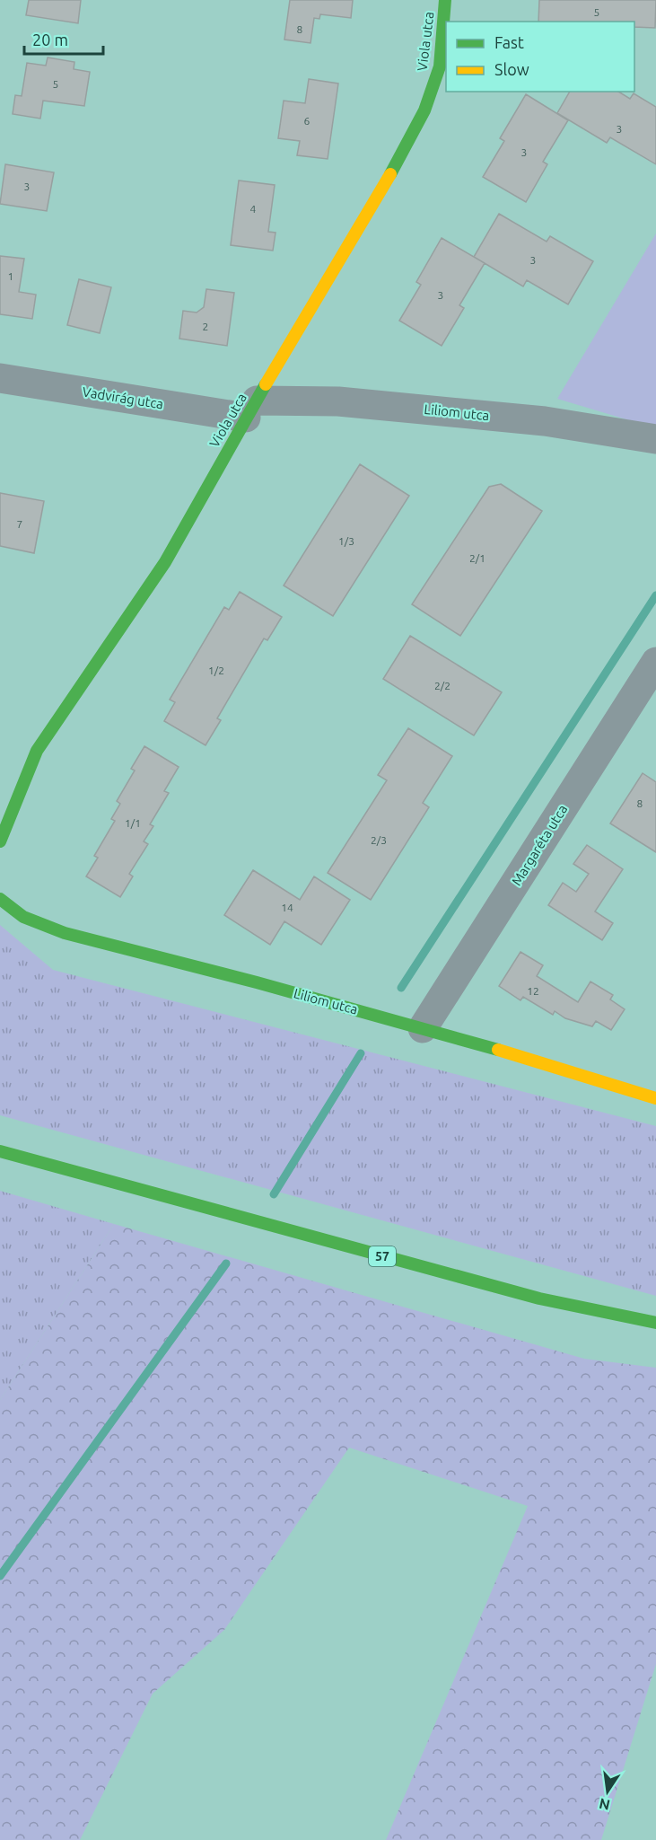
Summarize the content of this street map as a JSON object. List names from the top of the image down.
{
  "streets": {
    "street": [
      "Viola utca",
      "Vadvirág utca",
      "Liliom utca",
      "Margaréta utca",
      "57"
    ]
  },
  "crossings": [
    ["Viola utca", "Vadvirág utca"],
    ["Viola utca", "Liliom utca"],
    ["Vadvirág utca", "Liliom utca"],
    ["Liliom utca", "Margaréta utca"]
  ],
  "house_numbers": [
    "5",
    "8",
    "5",
    "6",
    "3",
    "3",
    "3",
    "4",
    "3",
    "1",
    "3",
    "2",
    "7",
    "1/3",
    "2/1",
    "1/2",
    "2/2",
    "8",
    "1/1",
    "2/3",
    "14",
    "12"
  ],
  "legend": ["Fast", "Slow"],
  "scale_bar": "20 m",
  "north": "bottom"
}
